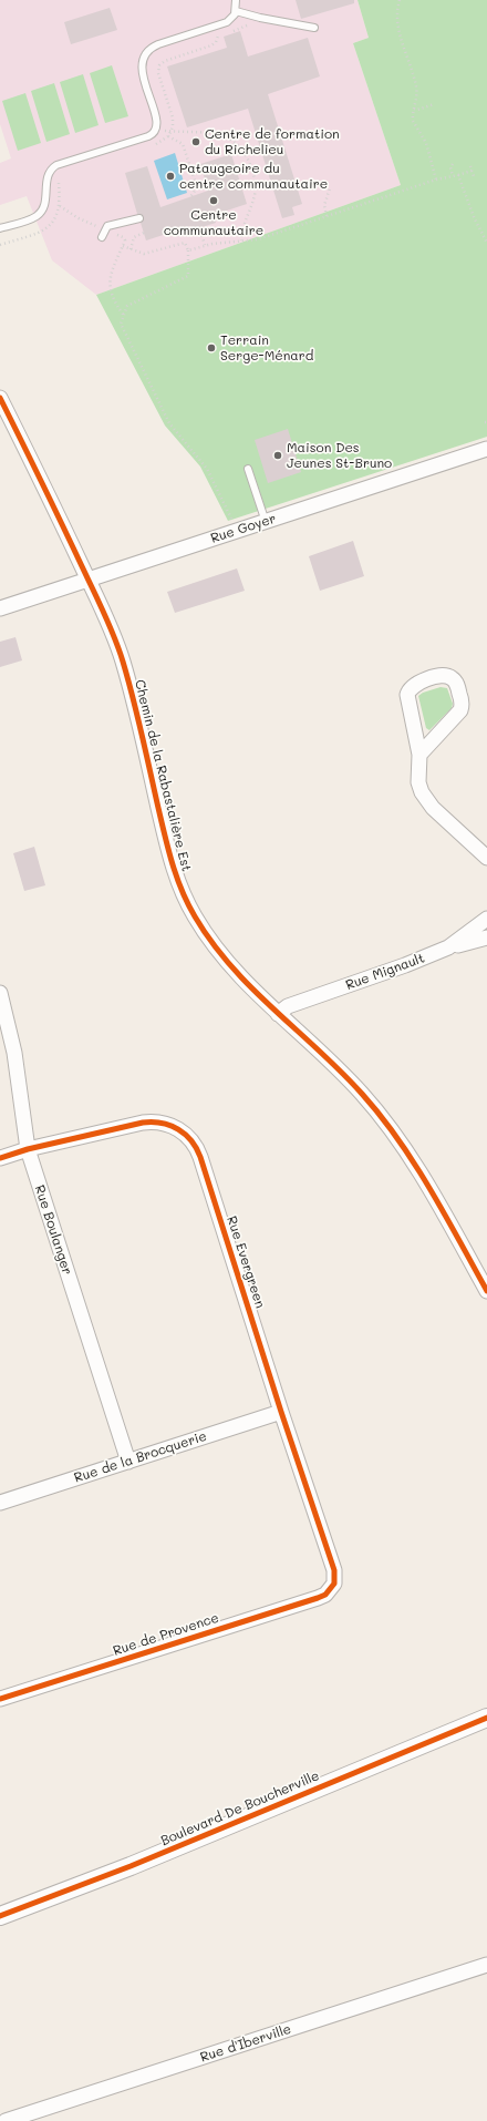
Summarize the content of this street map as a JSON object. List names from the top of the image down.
{
  "streets": {
    "street": [
      "Rue Goyer",
      "Chemin de la Rabastalière Est",
      "Rue Mignault",
      "Rue Boulanger",
      "Rue Evergreen",
      "Rue de la Brocquerie",
      "Rue de Provence",
      "Boulevard De Boucherville",
      "Rue d'Iberville"
    ]
  },
  "crossings": [
    ["Rue Goyer", "Chemin de la Rabastalière Est"],
    ["Chemin de la Rabastalière Est", "Rue Mignault"],
    ["Rue Boulanger", "Rue Evergreen"],
    ["Rue Boulanger", "Rue de la Brocquerie"],
    ["Rue Evergreen", "Rue de la Brocquerie"],
    ["Rue Evergreen", "Rue de Provence"]
  ],
  "places": [
    "Centre de formation du Richelieu",
    "Pataugeoire du centre communautaire",
    "Centre communautaire",
    "Terrain Serge-Ménard",
    "Maison Des Jeunes St-Bruno"
  ]
}
